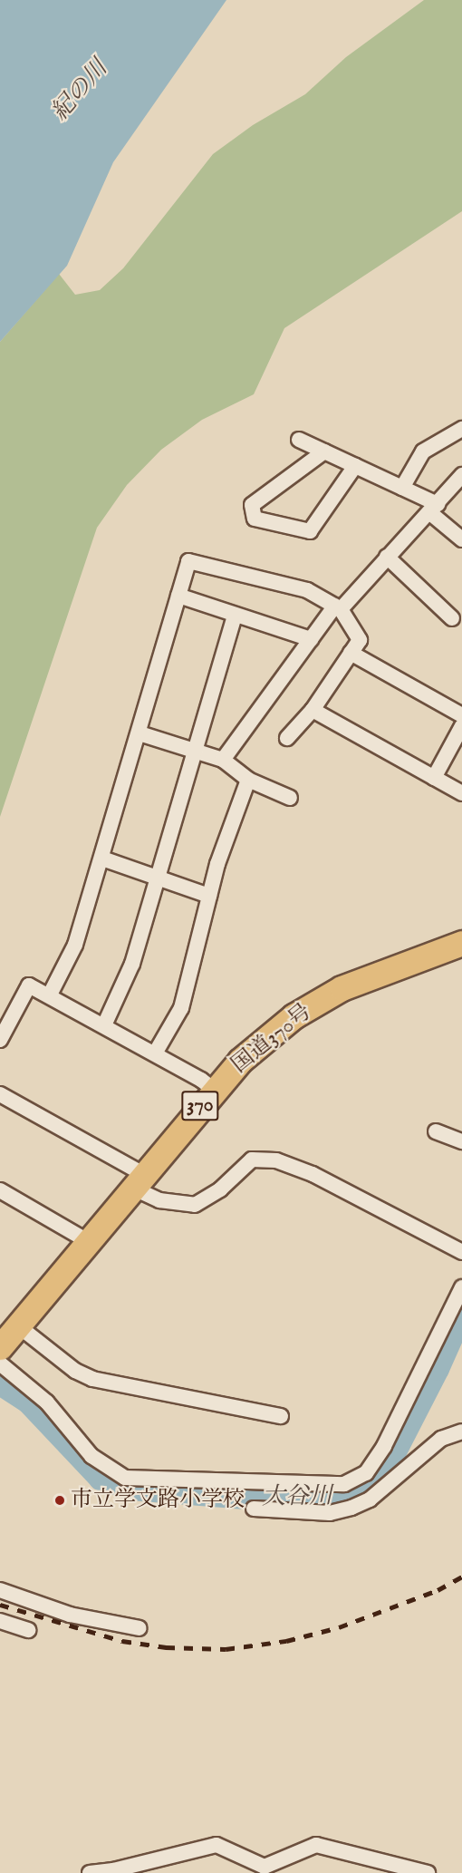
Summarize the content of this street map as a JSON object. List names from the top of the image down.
{
  "streets": {
    "highway": ["国道370号", "370"]
  },
  "water": ["紀の川", "大谷川"],
  "places": ["市立学文路小学校"]
}
